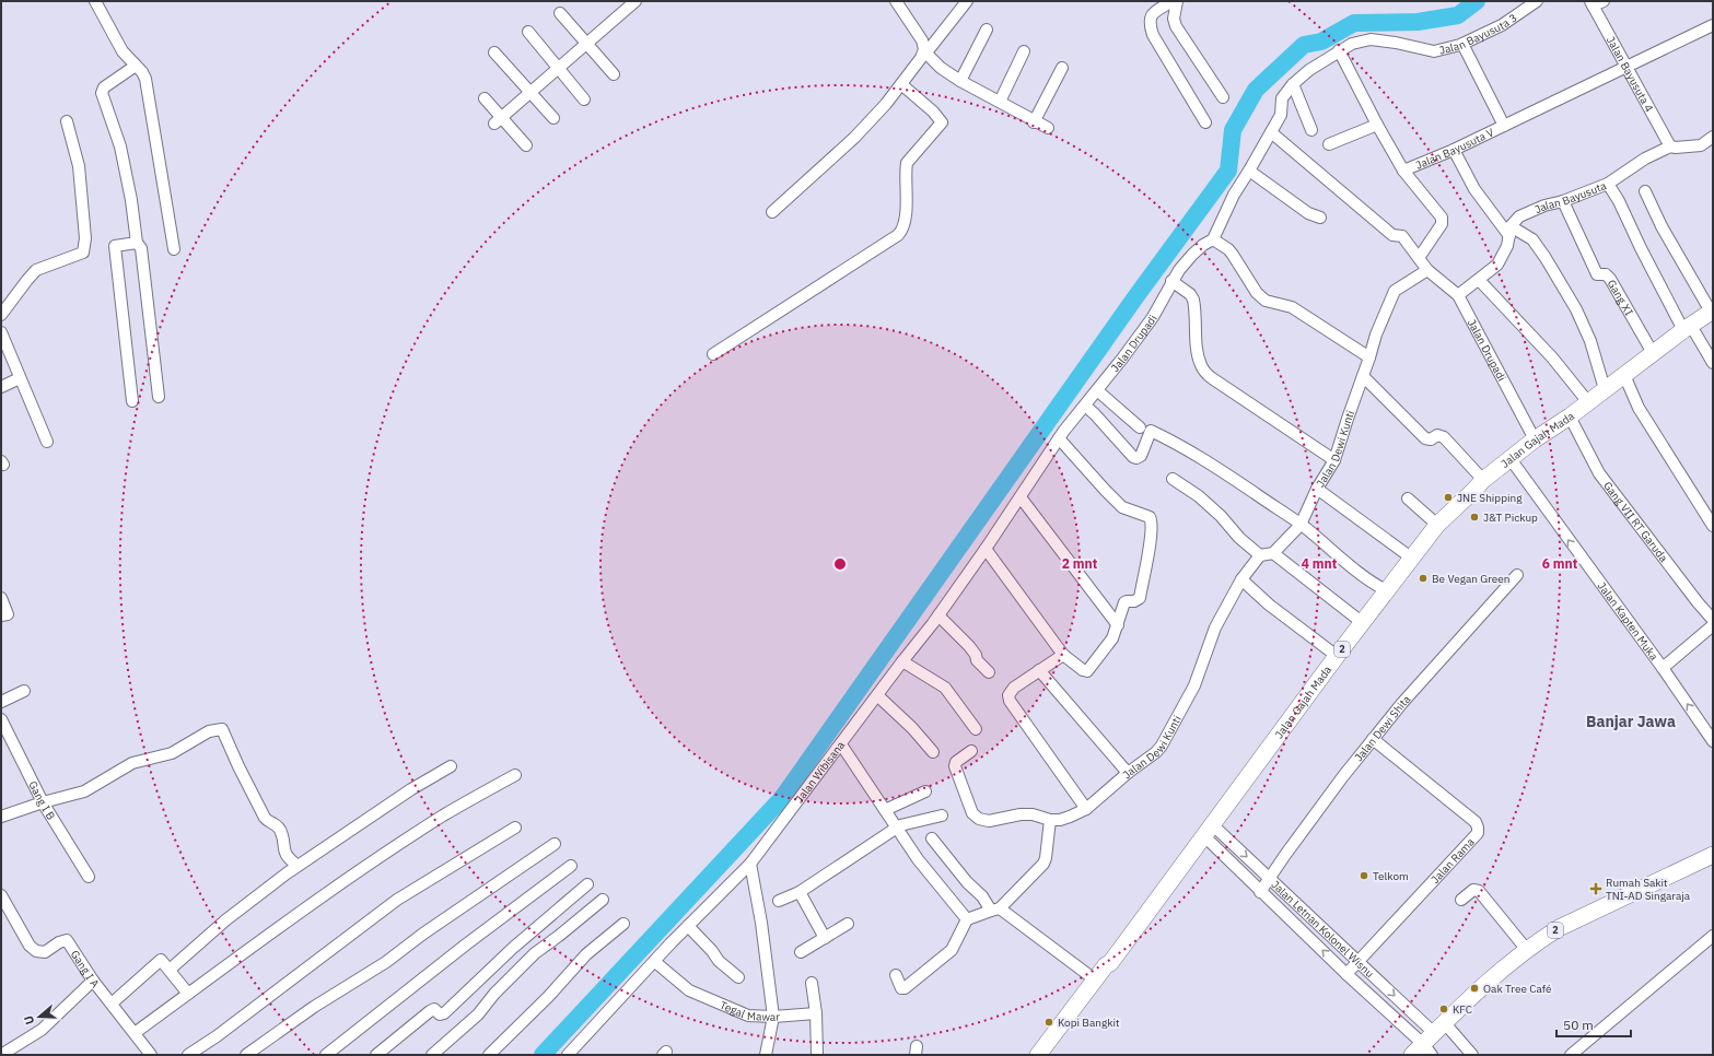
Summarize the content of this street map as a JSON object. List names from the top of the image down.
{
  "streets": {
    "highway": ["Jalan Gajah Mada", "2"],
    "street": [
      "Jalan Bayusuta 3",
      "Jalan Bayusuta 4",
      "Jalan Bayusuta V",
      "Jalan Bayusuta",
      "Gang XI",
      "Jalan Drupadi",
      "Jalan Dewi Kunti",
      "Gang VII RT Garuda",
      "Jalan Kapten Muka",
      "Jalan Dewi Shita",
      "Jalan Wibisana",
      "Gang I B",
      "Jalan Rama",
      "Jalan Letnan Kolonel Wisnu",
      "Gang I A",
      "Tegal Mawar"
    ]
  },
  "crossings": [
    ["Jalan Bayusuta 3", "Jalan Bayusuta V"],
    ["Jalan Bayusuta 3", "Jalan Drupadi"],
    ["Jalan Bayusuta 4", "Jalan Bayusuta V"],
    ["Jalan Bayusuta 4", "Jalan Bayusuta"],
    ["Jalan Bayusuta V", "Jalan Drupadi"],
    ["Jalan Bayusuta", "Gang XI"],
    ["Jalan Bayusuta", "Jalan Drupadi"],
    ["Gang XI", "Jalan Gajah Mada"],
    ["Jalan Drupadi", "Jalan Gajah Mada"],
    ["Jalan Drupadi", "Jalan Dewi Kunti"],
    ["Jalan Drupadi", "Jalan Wibisana"],
    ["Jalan Gajah Mada", "Gang VII RT Garuda"],
    ["Jalan Gajah Mada", "Jalan Kapten Muka"],
    ["Jalan Gajah Mada", "Jalan Letnan Kolonel Wisnu"],
    ["2", "Jalan Letnan Kolonel Wisnu"],
    ["Jalan Dewi Shita", "Jalan Rama"],
    ["Jalan Dewi Shita", "Jalan Letnan Kolonel Wisnu"],
    ["Jalan Wibisana", "Tegal Mawar"],
    ["Jalan Rama", "Jalan Letnan Kolonel Wisnu"]
  ],
  "one_way": ["Jalan Kapten Muka"],
  "districts": ["Banjar Jawa"],
  "places": {
    "other": [
      "JNE Shipping",
      "J&T Pickup",
      "Be Vegan Green",
      "Telkom",
      "Oak Tree Café",
      "KFC",
      "Kopi Bangkit"
    ],
    "health": ["Rumah Sakit TNI-AD Singaraja"]
  },
  "scale_bar": "50 m",
  "north": "left",
  "rings": ["2 mnt", "4 mnt", "6 mnt"]
}
